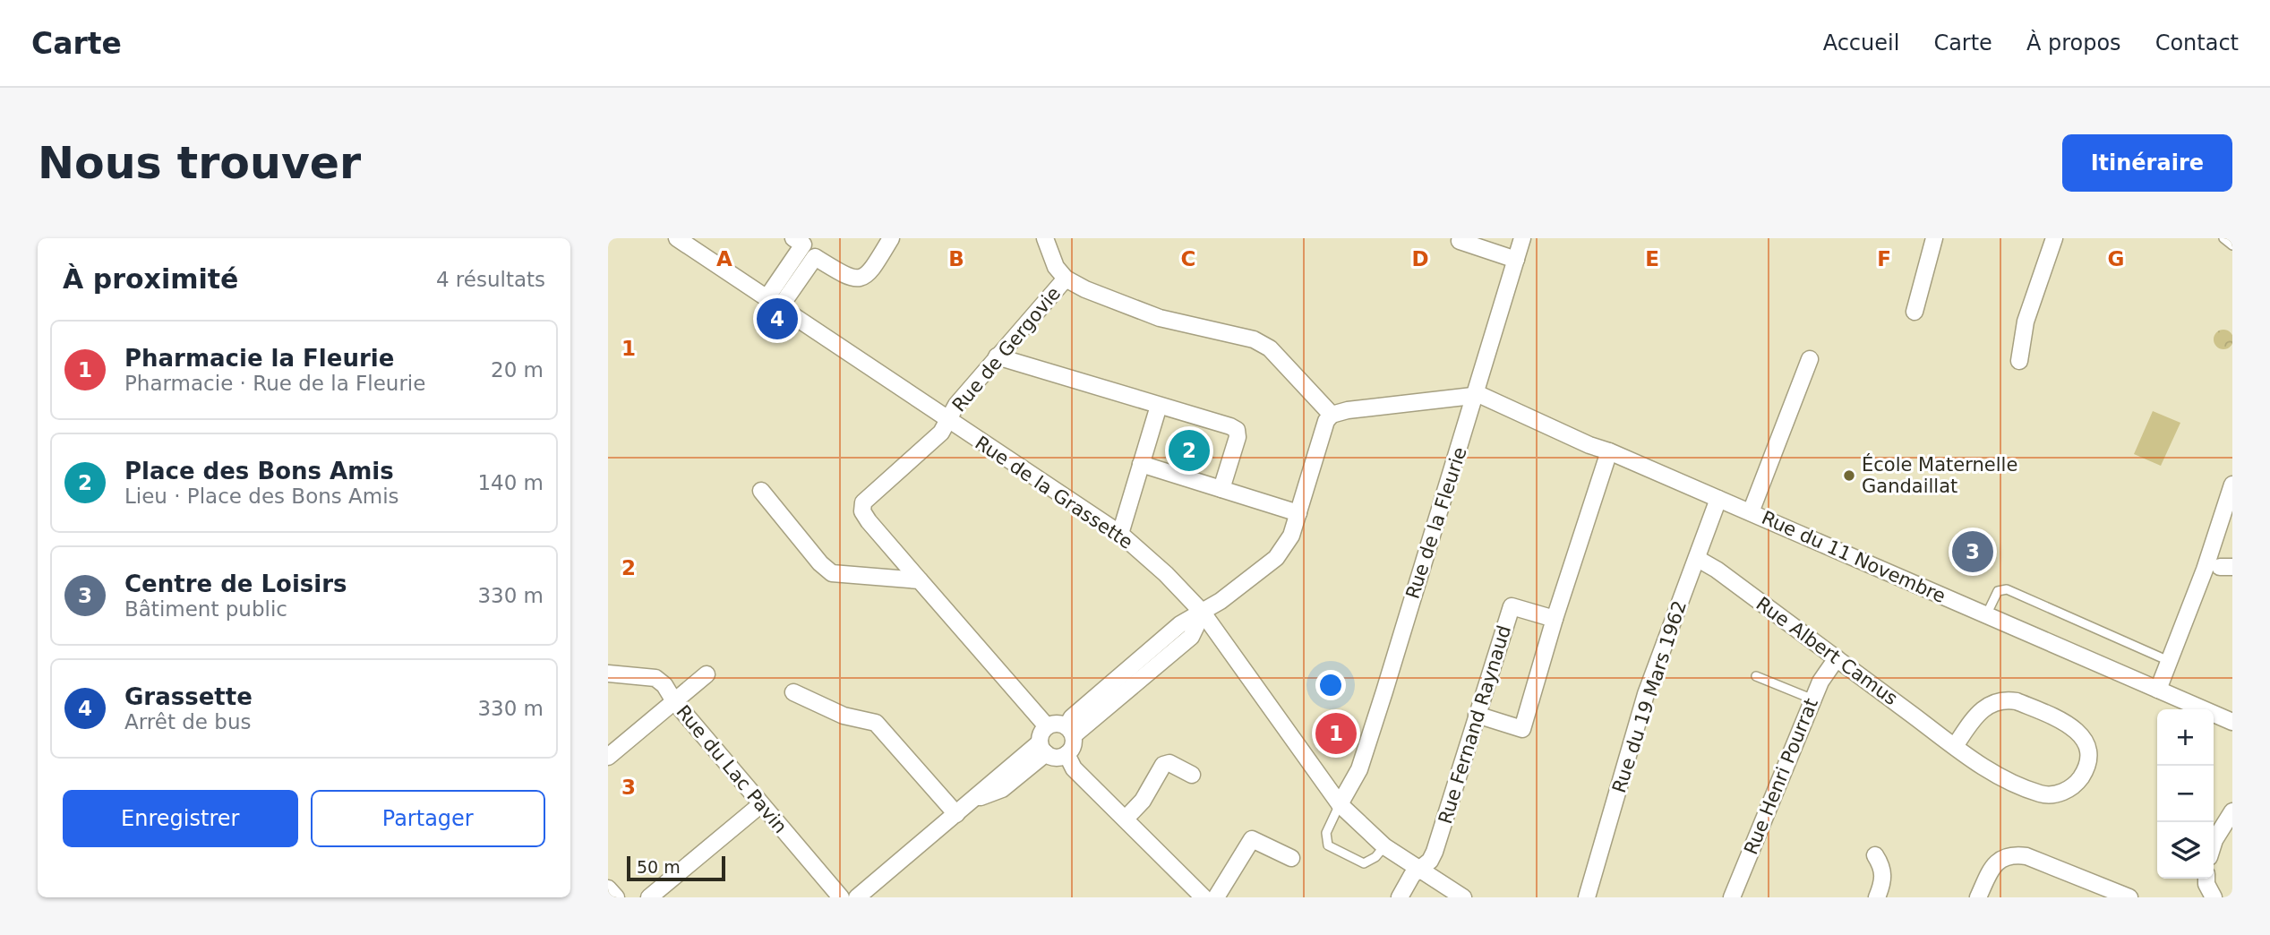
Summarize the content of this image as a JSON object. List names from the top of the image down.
{
  "streets": {
    "street": [
      "Rue de Gergovie",
      "Rue de la Grassette",
      "Rue de la Fleurie",
      "Rue du 11 Novembre",
      "Rue Albert Camus",
      "Rue du 19 Mars 1962",
      "Rue Fernand Raynaud",
      "Rue du Lac Pavin",
      "Rue Henri Pourrat"
    ]
  },
  "crossings": [
    ["Rue de Gergovie", "Rue de la Grassette"],
    ["Rue de la Grassette", "Rue de la Fleurie"],
    ["Rue de la Grassette", "Rue Fernand Raynaud"],
    ["Rue de la Fleurie", "Rue du 11 Novembre"],
    ["Rue du 11 Novembre", "Rue du 19 Mars 1962"],
    ["Rue Albert Camus", "Rue du 19 Mars 1962"],
    ["Rue Albert Camus", "Rue Henri Pourrat"]
  ],
  "places": ["École Maternelle Gandaillat"],
  "scale_bar": "50 m",
  "page": {
    "header": "Carte",
    "nav": [
      "Accueil",
      "Carte",
      "À propos",
      "Contact"
    ],
    "buttons": [
      "Itinéraire",
      ["Enregistrer", "Partager"]
    ],
    "title": "Nous trouver",
    "heading": ["À proximité", "4 résultats"],
    "pins": [
      "4",
      "2",
      "3",
      "1"
    ],
    "list": [
      {
        "mark": "1",
        "name": "Pharmacie la Fleurie",
        "note": "Pharmacie · Rue de la Fleurie",
        "value": "20 m"
      },
      {
        "mark": "2",
        "name": "Place des Bons Amis",
        "note": "Lieu · Place des Bons Amis",
        "value": "140 m"
      },
      {
        "mark": "3",
        "name": "Centre de Loisirs",
        "note": "Bâtiment public",
        "value": "330 m"
      },
      {
        "mark": "4",
        "name": "Grassette",
        "note": "Arrêt de bus",
        "value": "330 m"
      }
    ],
    "map_buttons": ["+", "−"],
    "scale": "50 m"
  },
  "grid": {
    "columns": [
      "A",
      "B",
      "C",
      "D",
      "E",
      "F",
      "G"
    ],
    "rows": ["1", "2", "3"]
  }
}
